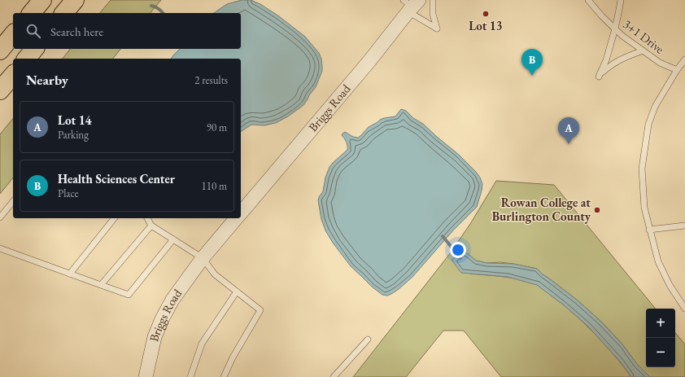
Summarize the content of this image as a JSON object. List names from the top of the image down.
{
  "streets": {
    "street": ["Briggs Road"],
    "lane": ["3+1 Drive"]
  },
  "places": ["Lot 13", "Rowan College at Burlington County"],
  "page": {
    "search": "Search here",
    "pins": ["B", "A"],
    "heading": ["Nearby", "2 results"],
    "list": [
      {
        "mark": "A",
        "name": "Lot 14",
        "note": "Parking",
        "value": "90 m"
      },
      {
        "mark": "B",
        "name": "Health Sciences Center",
        "note": "Place",
        "value": "110 m"
      }
    ],
    "map_buttons": ["+", "−"]
  }
}
